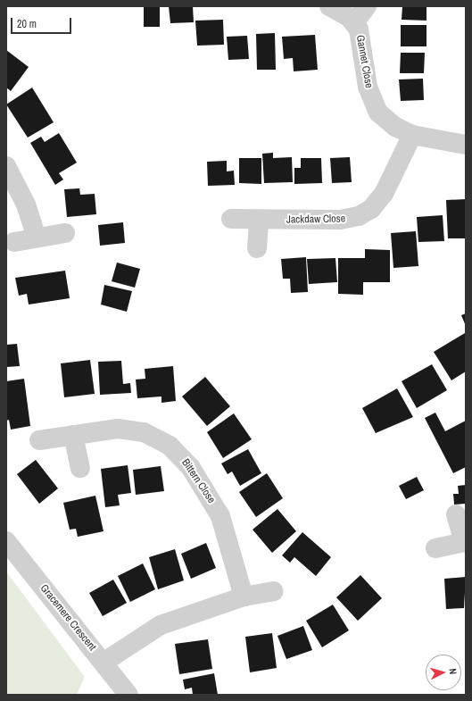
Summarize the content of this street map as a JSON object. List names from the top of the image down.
{
  "streets": {
    "street": [
      "Gannet Close",
      "Jackdaw Close",
      "Bittern Close",
      "Gracemere Crescent"
    ]
  },
  "crossings": [
    ["Gannet Close", "Jackdaw Close"]
  ],
  "scale_bar": "20 m",
  "north": "right"
}
